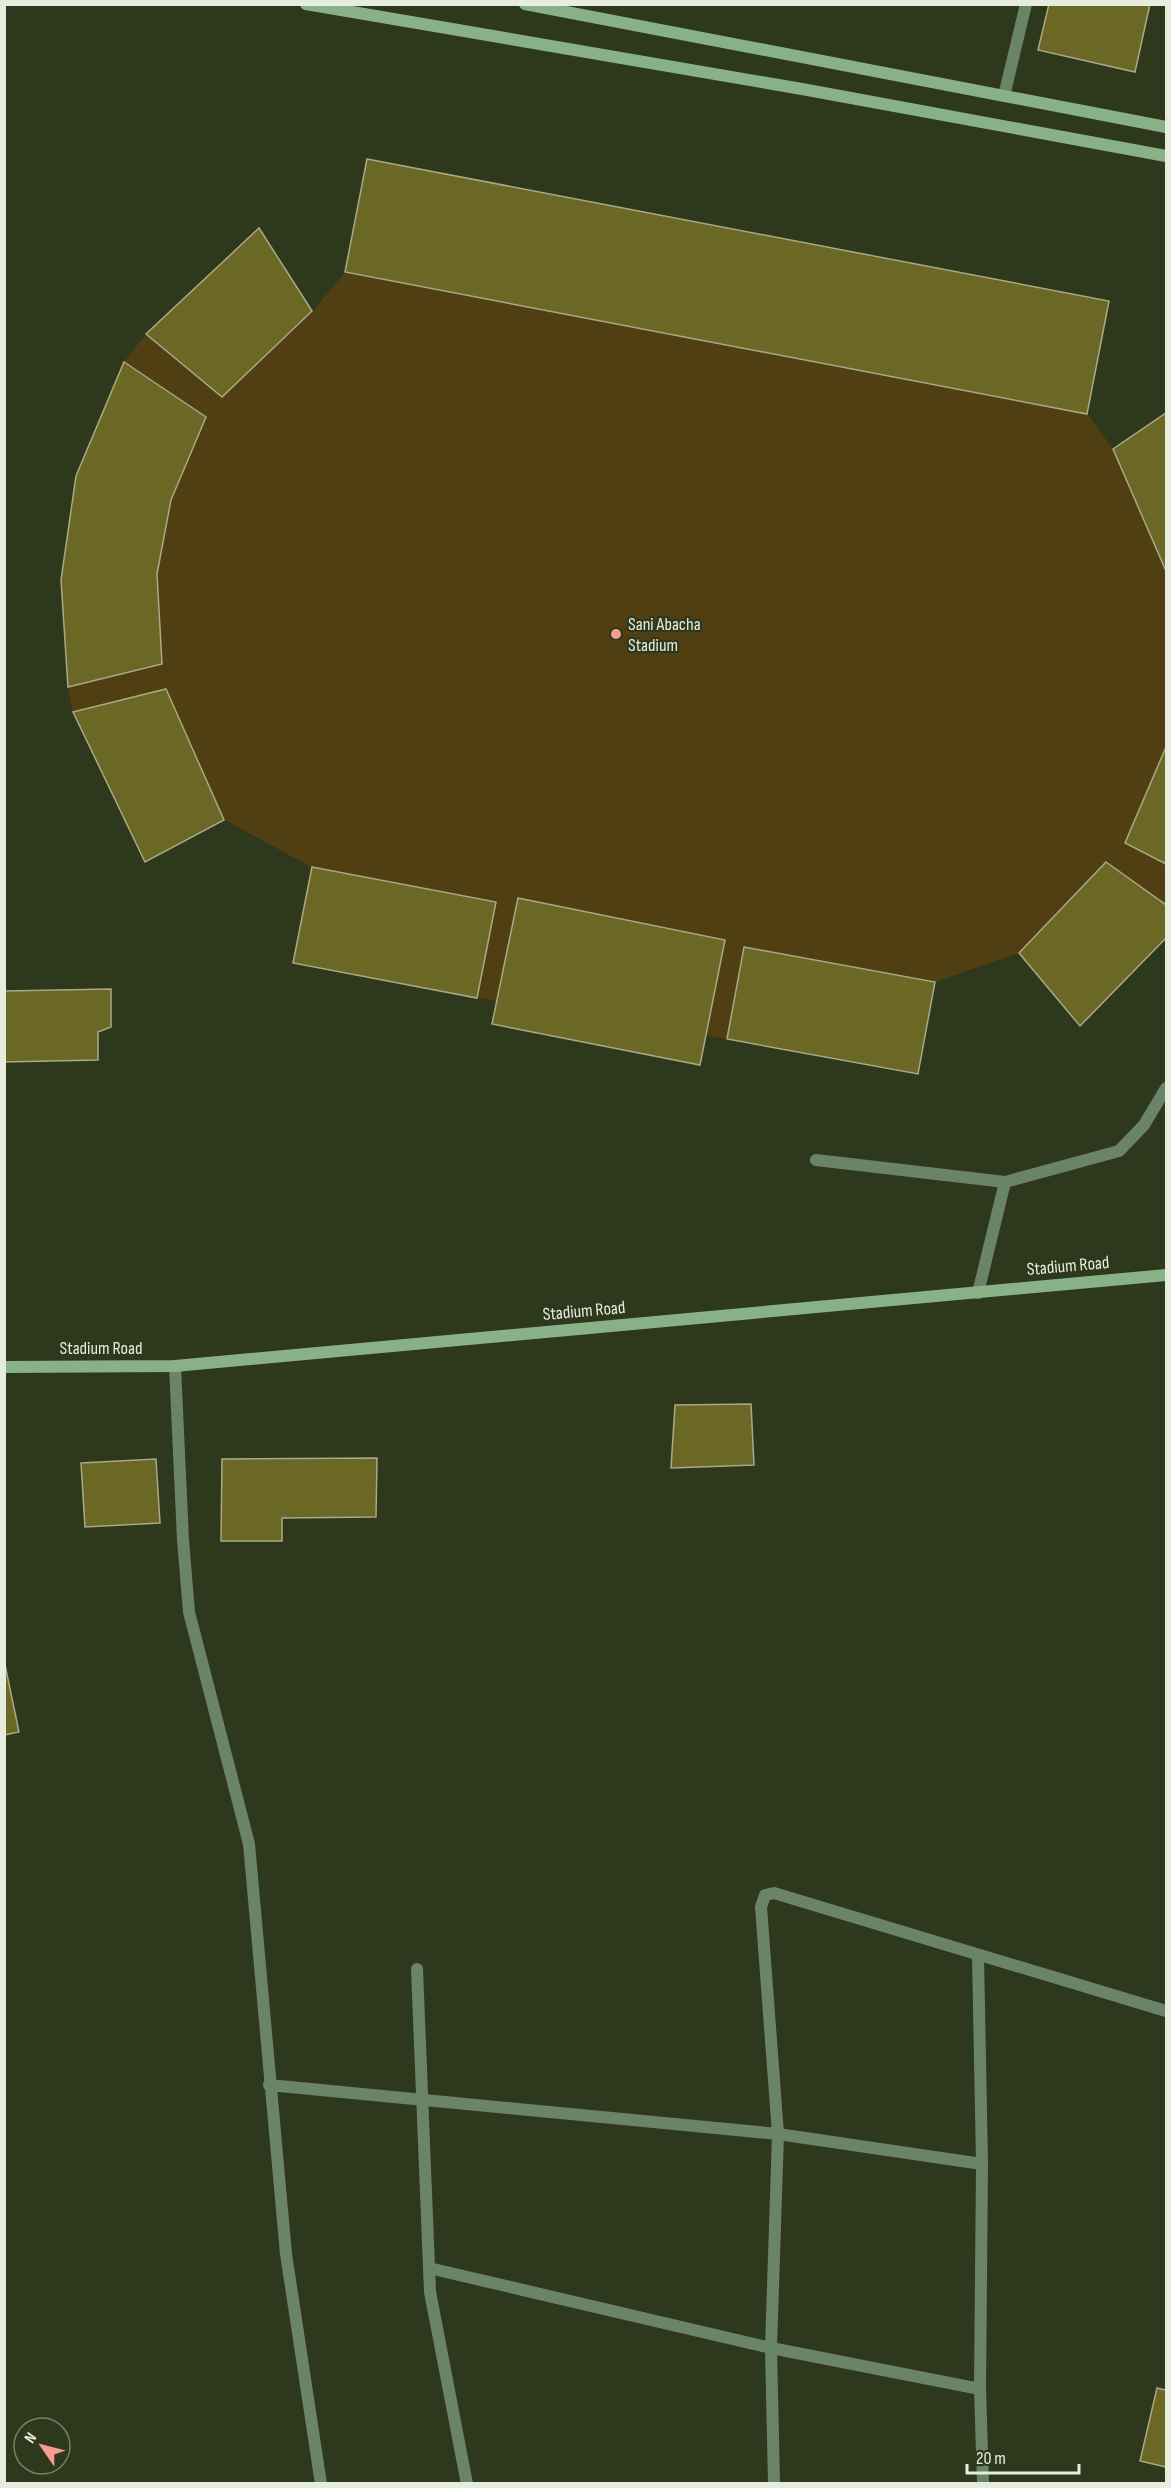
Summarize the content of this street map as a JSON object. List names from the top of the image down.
{
  "streets": {
    "main road": ["Stadium Road"]
  },
  "places": ["Sani Abacha Stadium"],
  "scale_bar": "20 m",
  "north": "top left"
}
